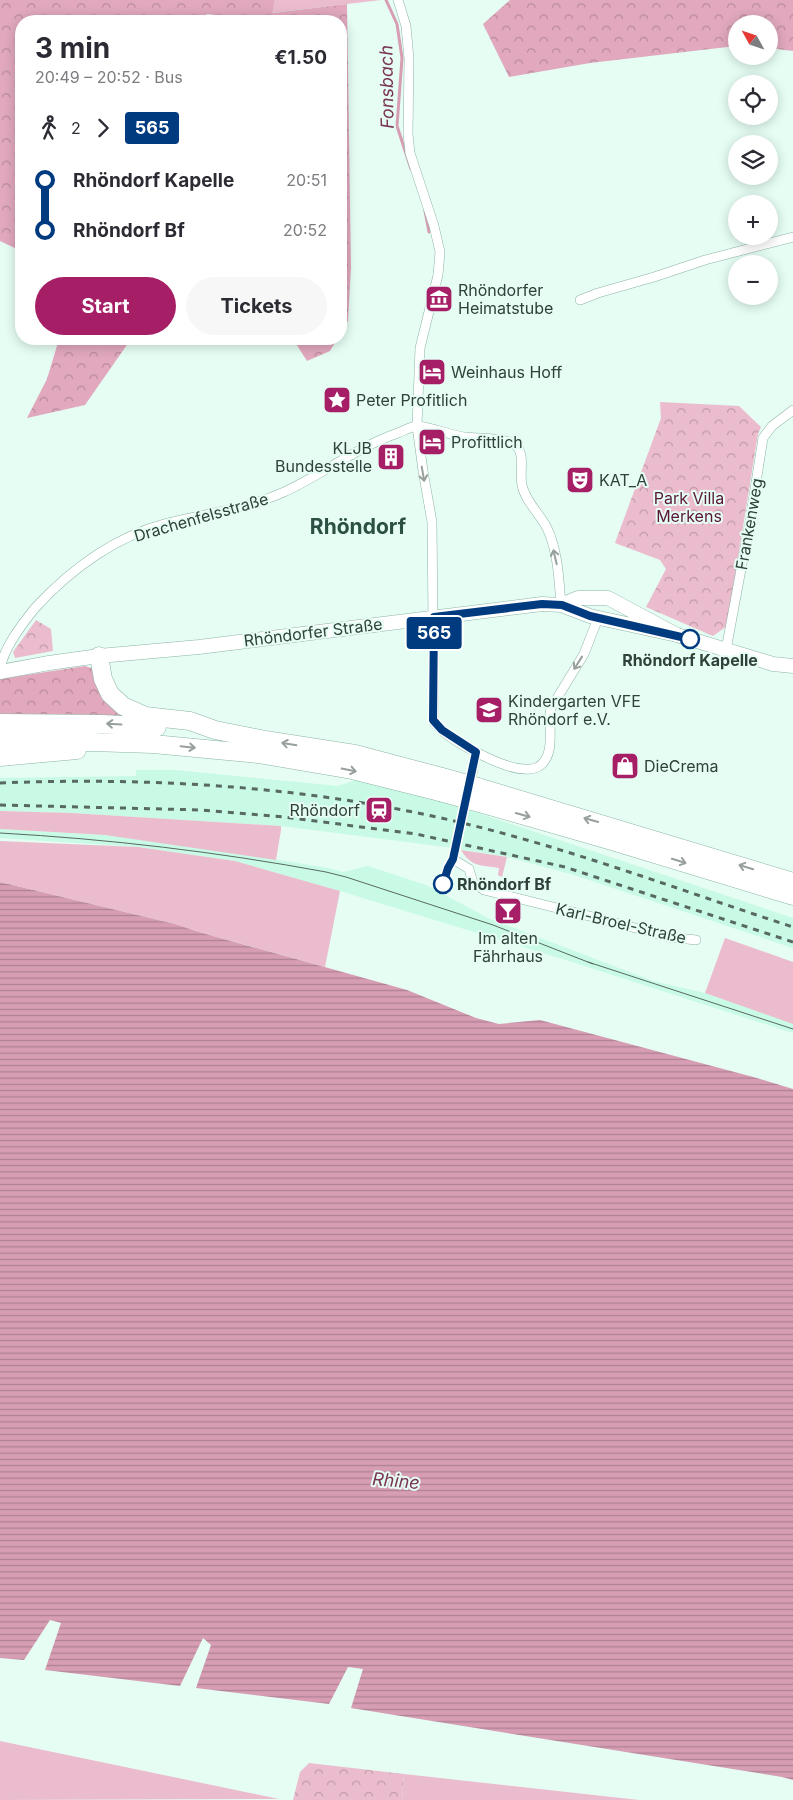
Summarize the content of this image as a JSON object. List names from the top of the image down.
{
  "streets": {
    "main road": ["Rhöndorfer Straße"],
    "street": ["Drachenfelsstraße", "Frankenweg", "Karl-Broel-Straße"]
  },
  "crossings": [
    ["Drachenfelsstraße", "Rhöndorfer Straße"],
    ["Frankenweg", "Rhöndorfer Straße"]
  ],
  "districts": ["Rhöndorf"],
  "water": ["Fonsbach", "Rhine"],
  "parks": ["Park Villa Merkens"],
  "places": {
    "museum": ["Rhöndorfer Heimatstube"],
    "hotel": ["Weinhaus Hoff", "Profittlich"],
    "place": ["Peter Profitlich"],
    "building": ["KLJB Bundesstelle"],
    "theatre": ["KAT_A"],
    "other": ["Rhöndorf Kapelle", "Rhöndorf Bf"],
    "school or university": ["Kindergarten VFE Rhöndorf e.V."],
    "shop": ["DieCrema"],
    "station": ["Rhöndorf"],
    "bar": ["Im alten Fährhaus"]
  },
  "lines": ["bus line 565"],
  "north": "top left",
  "page": {
    "on_map": "565",
    "map_buttons": ["+", "−"],
    "heading": ["3 min", "20:49 – 20:52 · Bus", "€1.50"],
    "legs": ["2", "565"],
    "list": [
      {
        "name": "Rhöndorf Kapelle",
        "value": "20:51"
      },
      {
        "name": "Rhöndorf Bf",
        "value": "20:52"
      }
    ],
    "buttons": ["Start", "Tickets"]
  }
}
